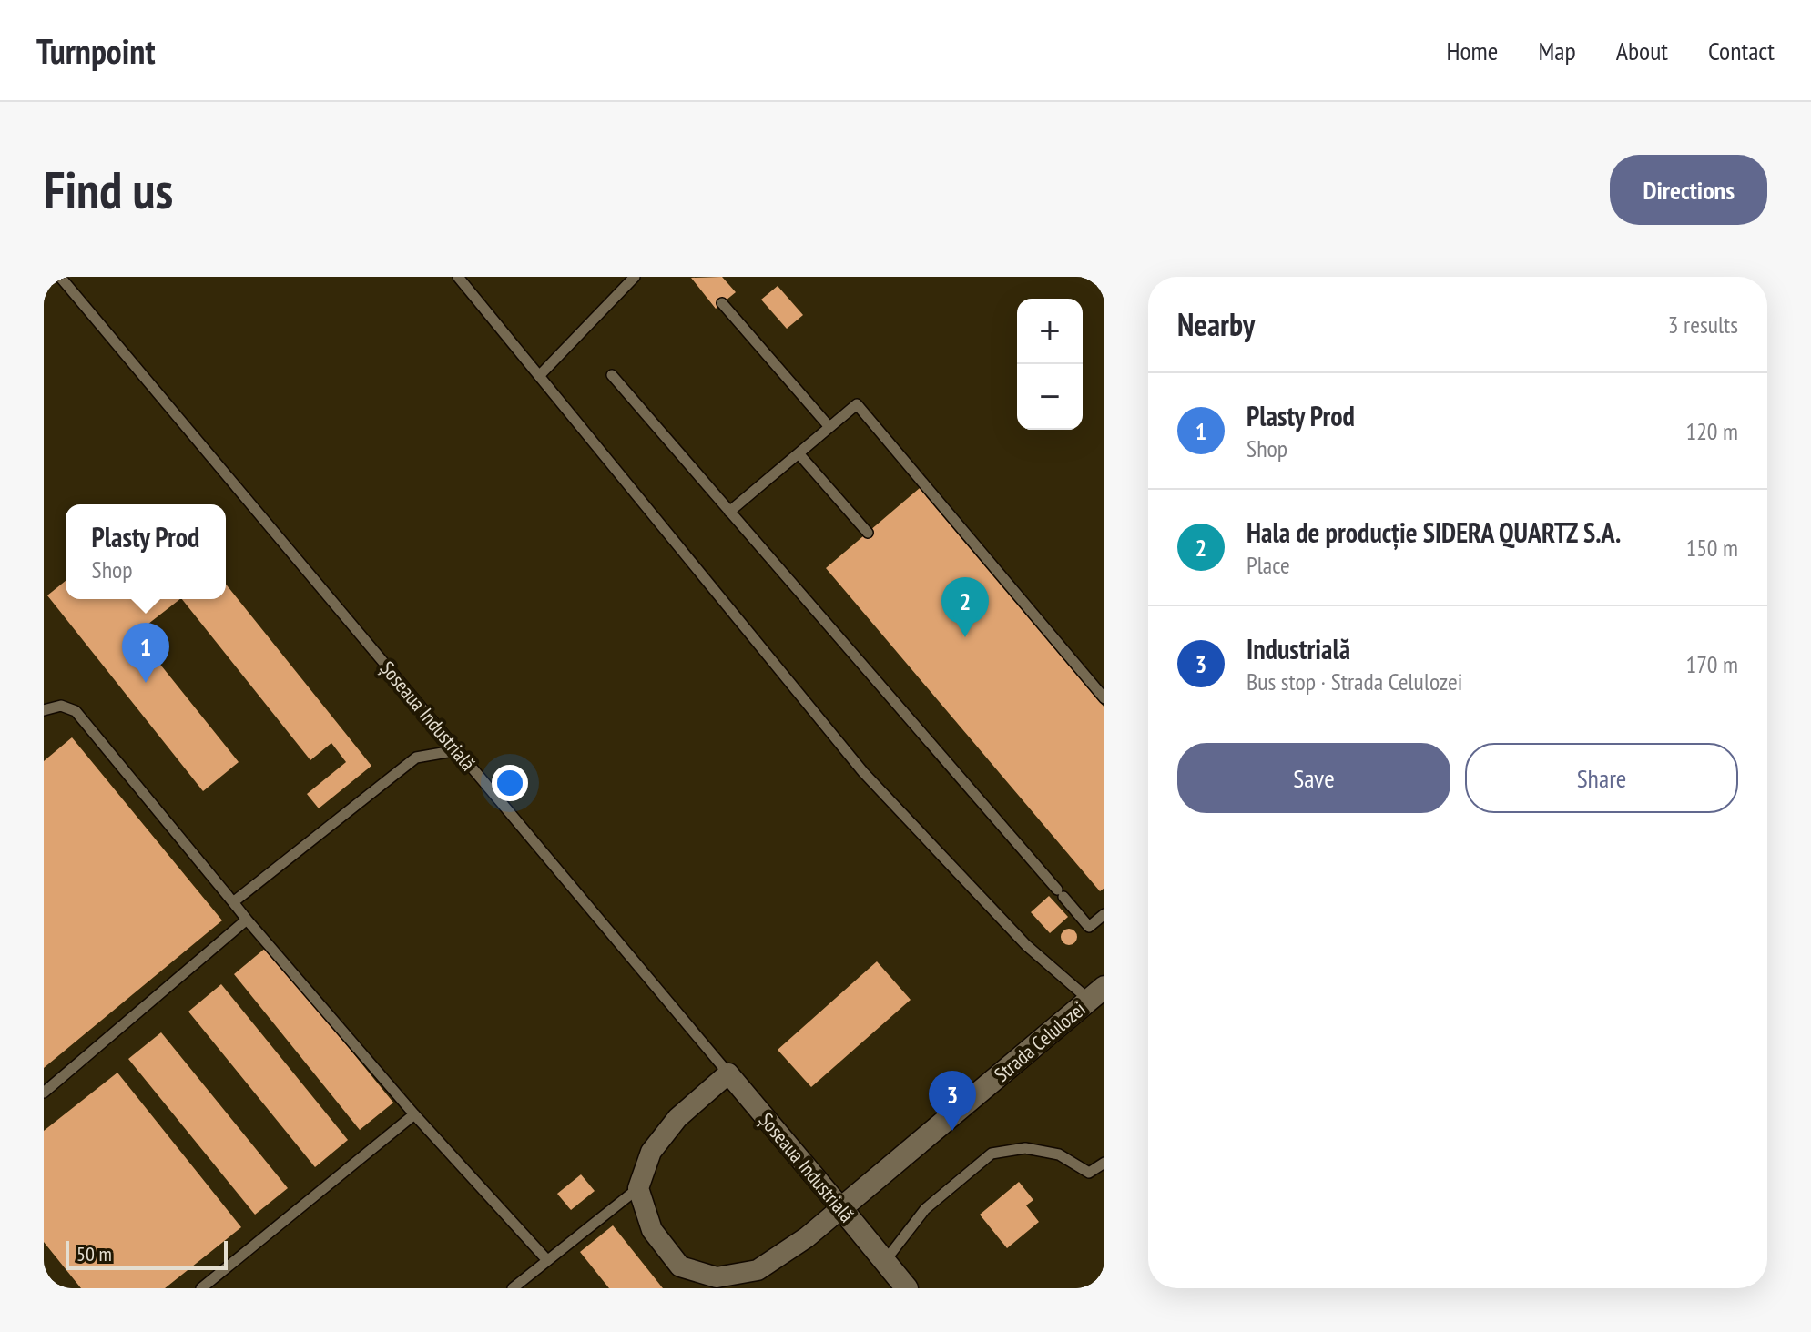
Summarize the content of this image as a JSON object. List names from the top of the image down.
{
  "streets": {
    "street": ["Șoseaua Industrială", "Strada Celulozei"]
  },
  "crossings": [
    ["Șoseaua Industrială", "Strada Celulozei"]
  ],
  "scale_bar": "50 m",
  "page": {
    "header": "Turnpoint",
    "nav": [
      "Home",
      "Map",
      "About",
      "Contact"
    ],
    "buttons": [
      "Directions",
      ["Save", "Share"]
    ],
    "title": "Find us",
    "heading": ["Nearby", "3 results"],
    "map_buttons": ["+", "−"],
    "list": [
      {
        "mark": "1",
        "name": "Plasty Prod",
        "note": "Shop",
        "value": "120 m"
      },
      {
        "mark": "2",
        "name": "Hala de producție SIDERA QUARTZ S.A.",
        "note": "Place",
        "value": "150 m"
      },
      {
        "mark": "3",
        "name": "Industrială",
        "note": "Bus stop · Strada Celulozei",
        "value": "170 m"
      }
    ],
    "popup": ["Plasty Prod", "Shop"],
    "pins": ["2", "1", "3"],
    "scale": "50 m"
  }
}
